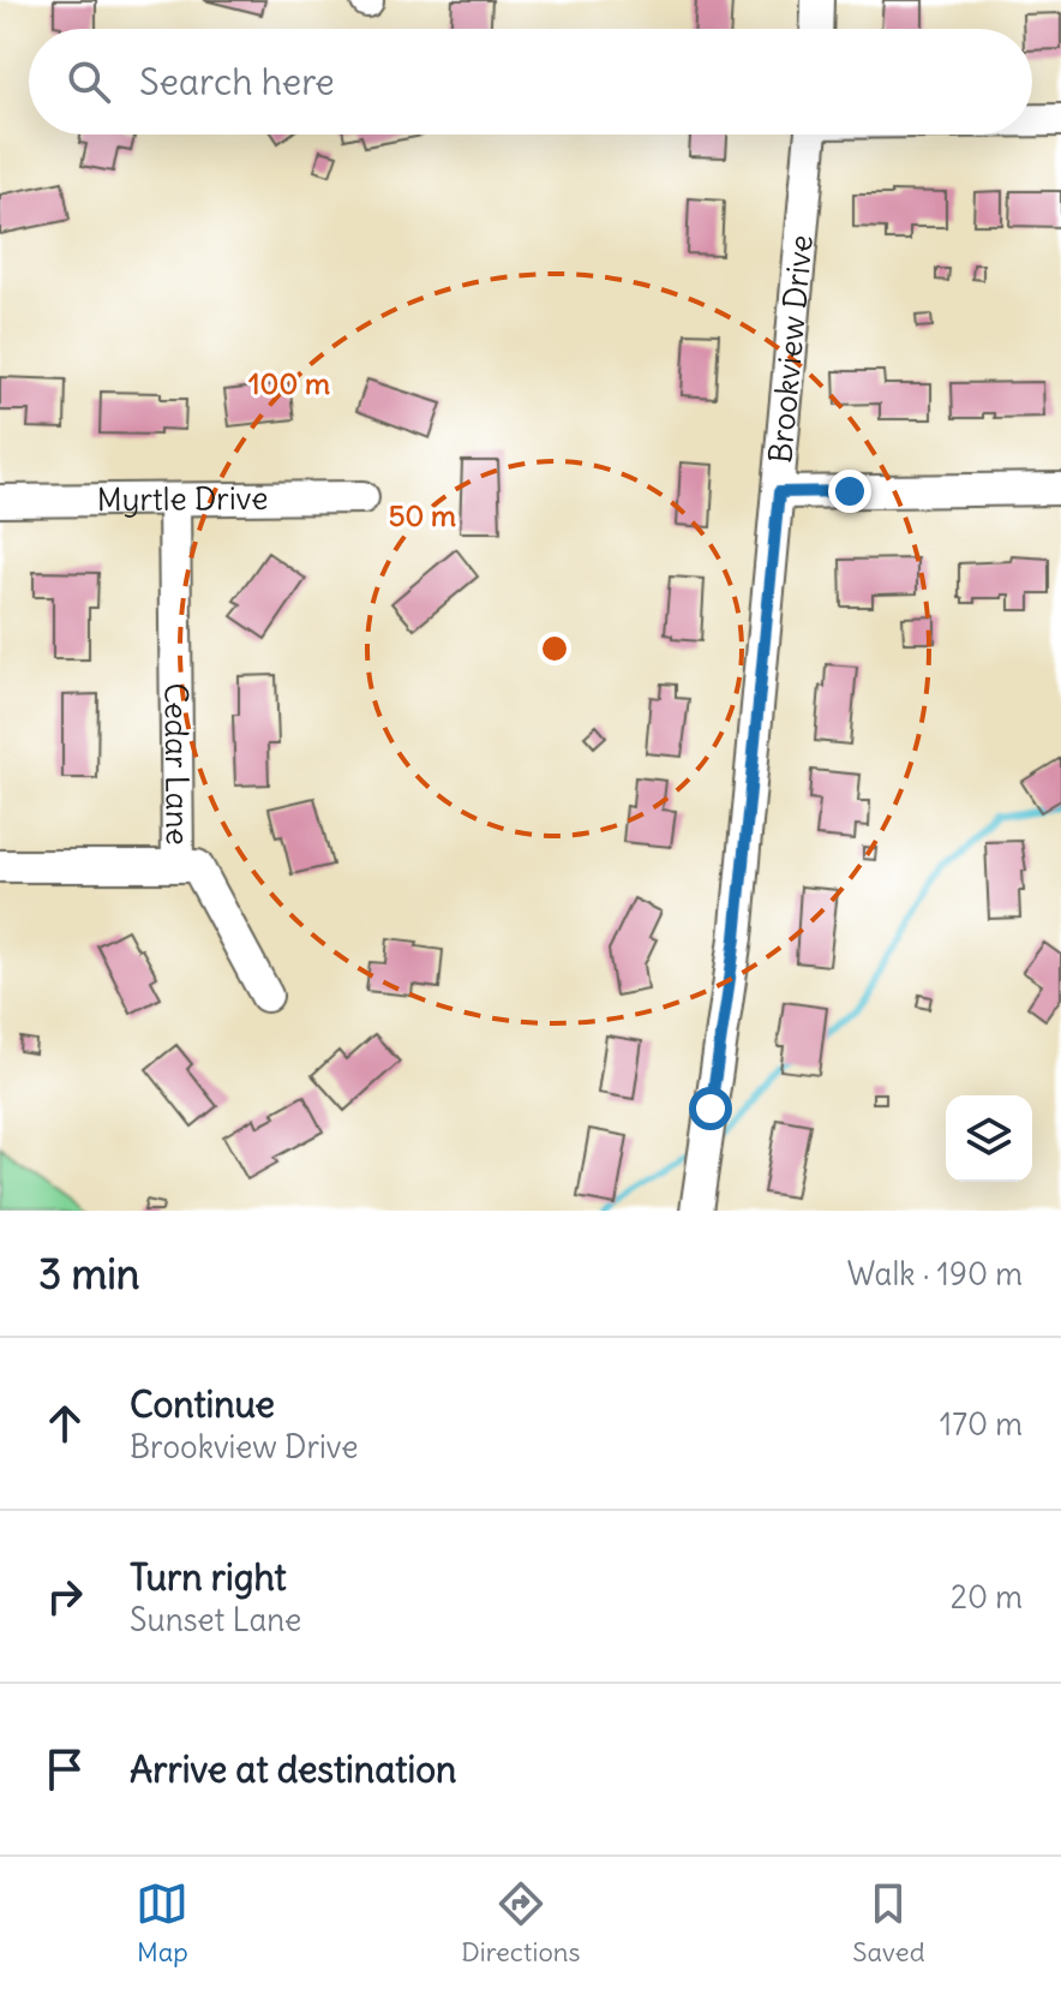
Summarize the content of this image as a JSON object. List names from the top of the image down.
{
  "streets": {
    "street": ["Brookview Drive", "Myrtle Drive", "Cedar Lane"]
  },
  "crossings": [
    ["Myrtle Drive", "Cedar Lane"]
  ],
  "page": {
    "search": "Search here",
    "heading": ["3 min", "Walk · 190 m"],
    "list": [
      ["Continue", "Brookview Drive", "170 m"],
      ["Turn right", "Sunset Lane", "20 m"],
      "Arrive at destination"
    ],
    "nav": ["Map", "Directions", "Saved"]
  },
  "rings": ["100 m", "50 m"]
}
